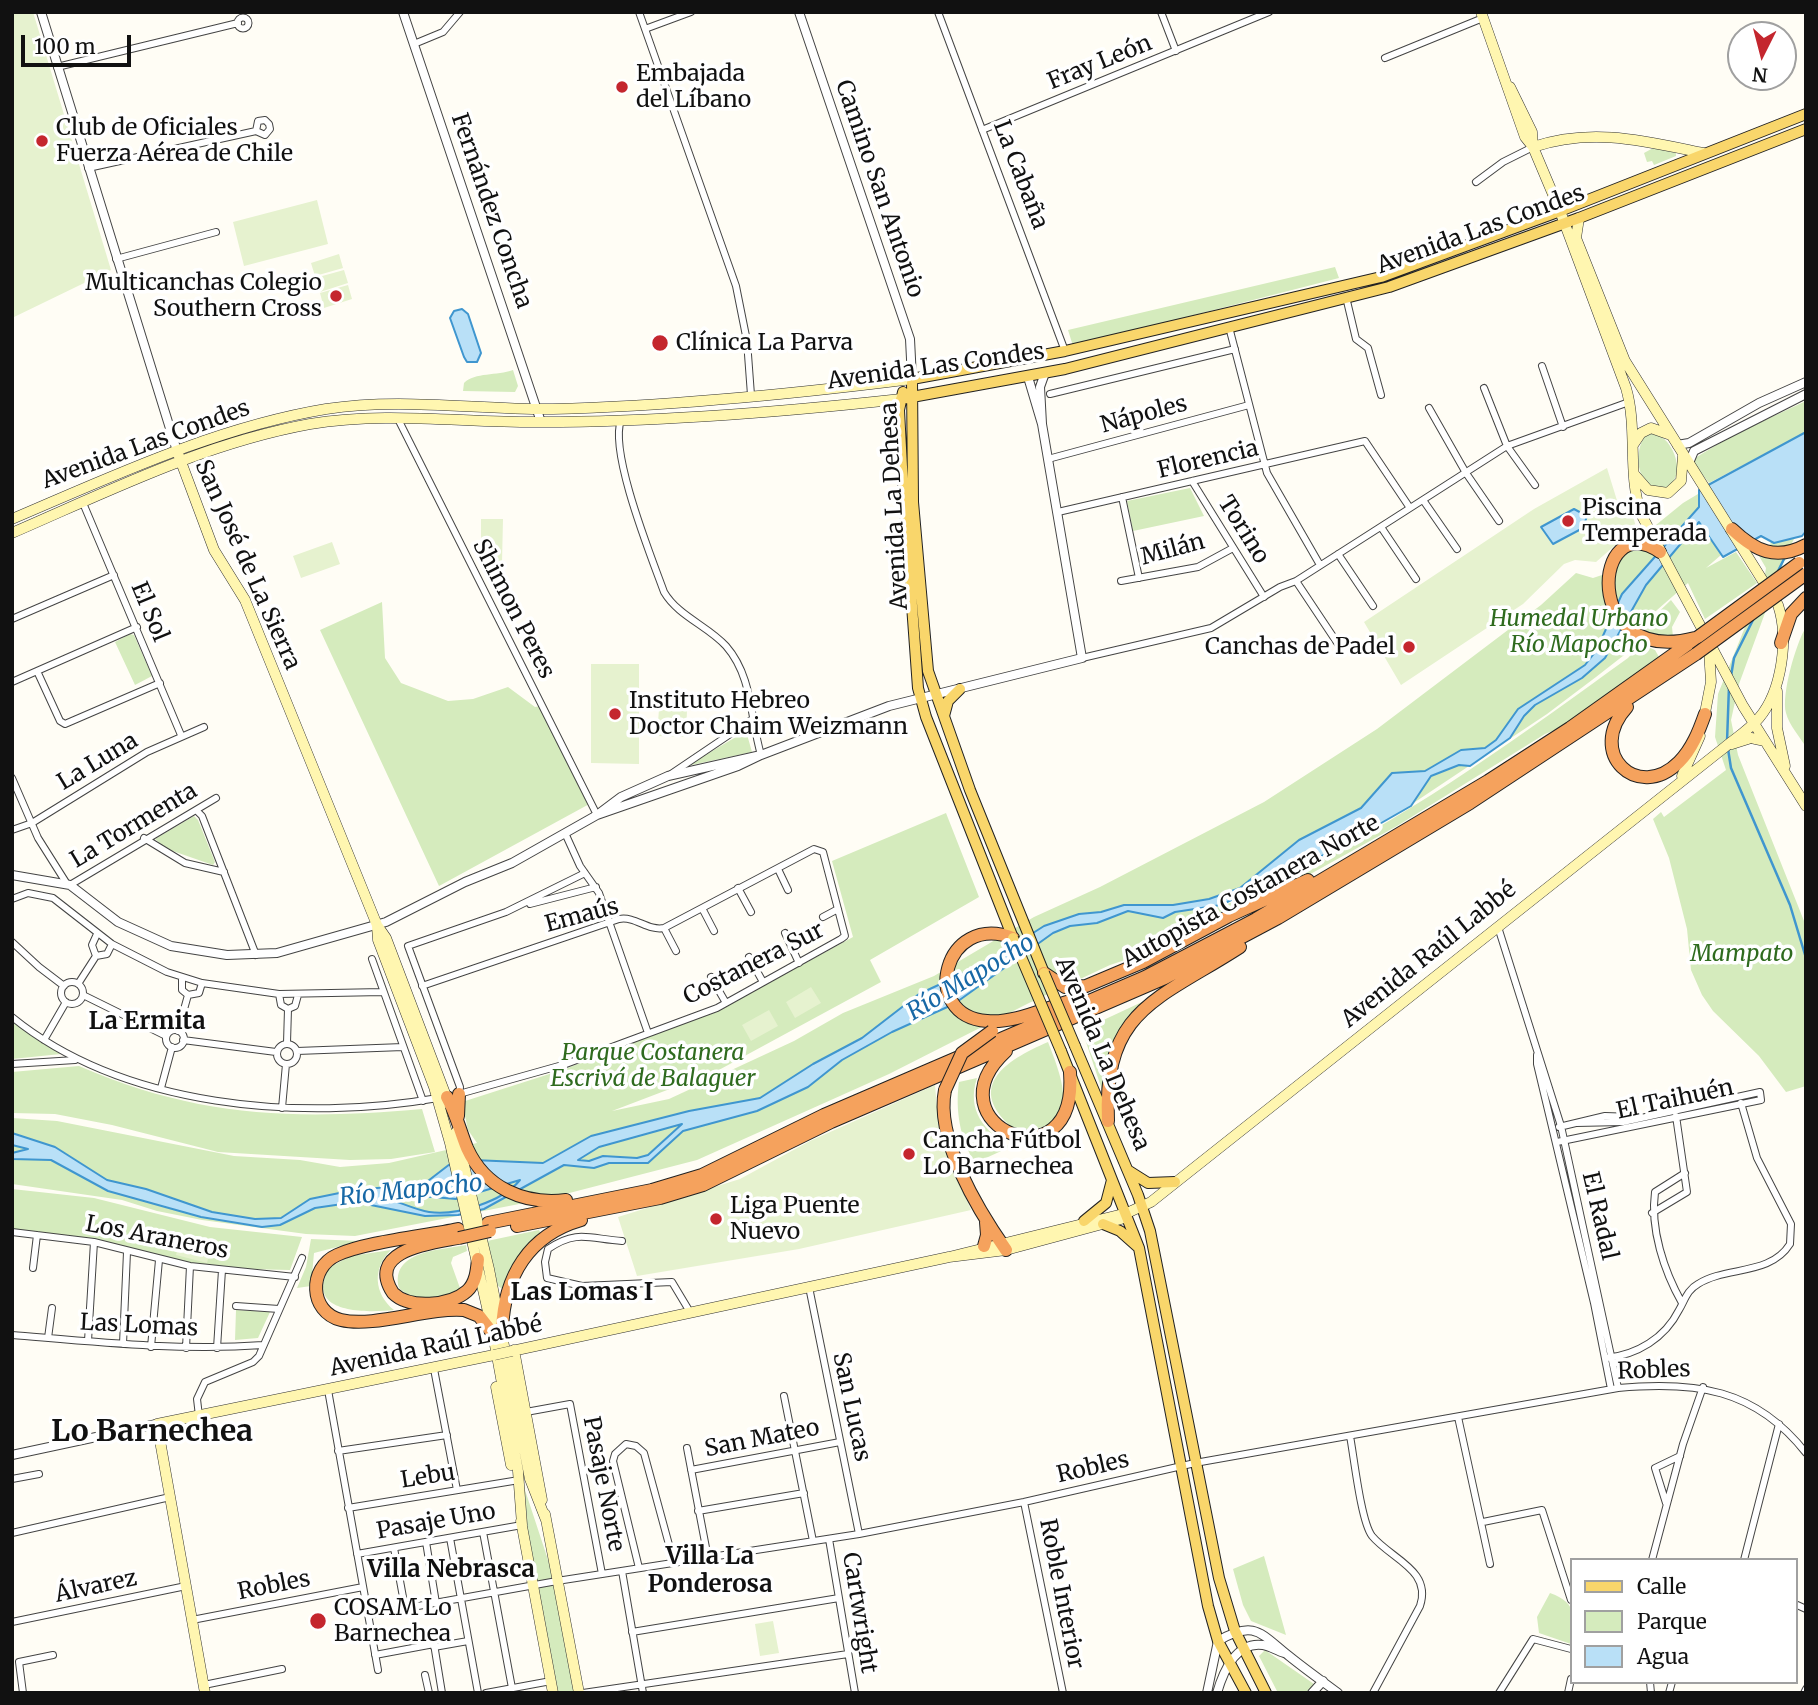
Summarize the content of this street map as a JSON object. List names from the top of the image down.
{
  "streets": {
    "highway": ["Autopista Costanera Norte"],
    "main road": [
      "Avenida Las Condes",
      "Avenida La Dehesa",
      "San José de La Sierra",
      "Avenida Raúl Labbé"
    ],
    "street": [
      "Fray León",
      "La Cabaña",
      "Camino San Antonio",
      "Fernández Concha",
      "Nápoles",
      "Florencia",
      "Torino",
      "Milán",
      "Shimon Peres",
      "El Sol",
      "La Luna",
      "La Tormenta",
      "Emaús",
      "Costanera Sur",
      "El Taihuén",
      "El Radal",
      "Los Araneros",
      "Las Lomas",
      "Robles",
      "San Lucas",
      "San Mateo",
      "Lebu",
      "Pasaje Norte",
      "Pasaje Uno",
      "Álvarez",
      "Roble Interior",
      "Cartwright"
    ]
  },
  "crossings": [
    ["Fray León", "La Cabaña"],
    ["La Cabaña", "Avenida Las Condes"],
    ["Camino San Antonio", "Avenida Las Condes"],
    ["Camino San Antonio", "Avenida La Dehesa"],
    ["Fernández Concha", "Avenida Las Condes"],
    ["Avenida Las Condes", "Avenida La Dehesa"],
    ["Avenida Las Condes", "San José de La Sierra"],
    ["Avenida Las Condes", "Shimon Peres"],
    ["Avenida Las Condes", "El Sol"],
    ["Florencia", "Torino"],
    ["Avenida La Dehesa", "Avenida Raúl Labbé"],
    ["Avenida La Dehesa", "Robles"],
    ["Torino", "Milán"],
    ["San José de La Sierra", "Costanera Sur"],
    ["El Sol", "La Luna"],
    ["Avenida Raúl Labbé", "El Radal"],
    ["Avenida Raúl Labbé", "San Lucas"],
    ["El Taihuén", "El Radal"],
    ["El Radal", "Robles"],
    ["Robles", "San Lucas"],
    ["Robles", "Pasaje Norte"],
    ["Robles", "Roble Interior"],
    ["Robles", "Cartwright"],
    ["San Lucas", "San Mateo"]
  ],
  "districts": [
    "La Ermita",
    "Las Lomas I",
    "Lo Barnechea",
    "Villa La Ponderosa",
    "Villa Nebrasca"
  ],
  "water": ["Río Mapocho"],
  "parks": ["Humedal Urbano Río Mapocho", "Mampato", "Parque Costanera Escrivá de Balaguer"],
  "places": [
    "Embajada del Líbano",
    "Club de Oficiales Fuerza Aérea de Chile",
    "Multicanchas Colegio Southern Cross",
    "Clínica La Parva",
    "Piscina Temperada",
    "Canchas de Padel",
    "Instituto Hebreo Doctor Chaim Weizmann",
    "Cancha Fútbol Lo Barnechea",
    "Liga Puente Nuevo",
    "COSAM Lo Barnechea"
  ],
  "legend": ["Calle", "Parque", "Agua"],
  "scale_bar": "100 m",
  "north": "bottom"
}
